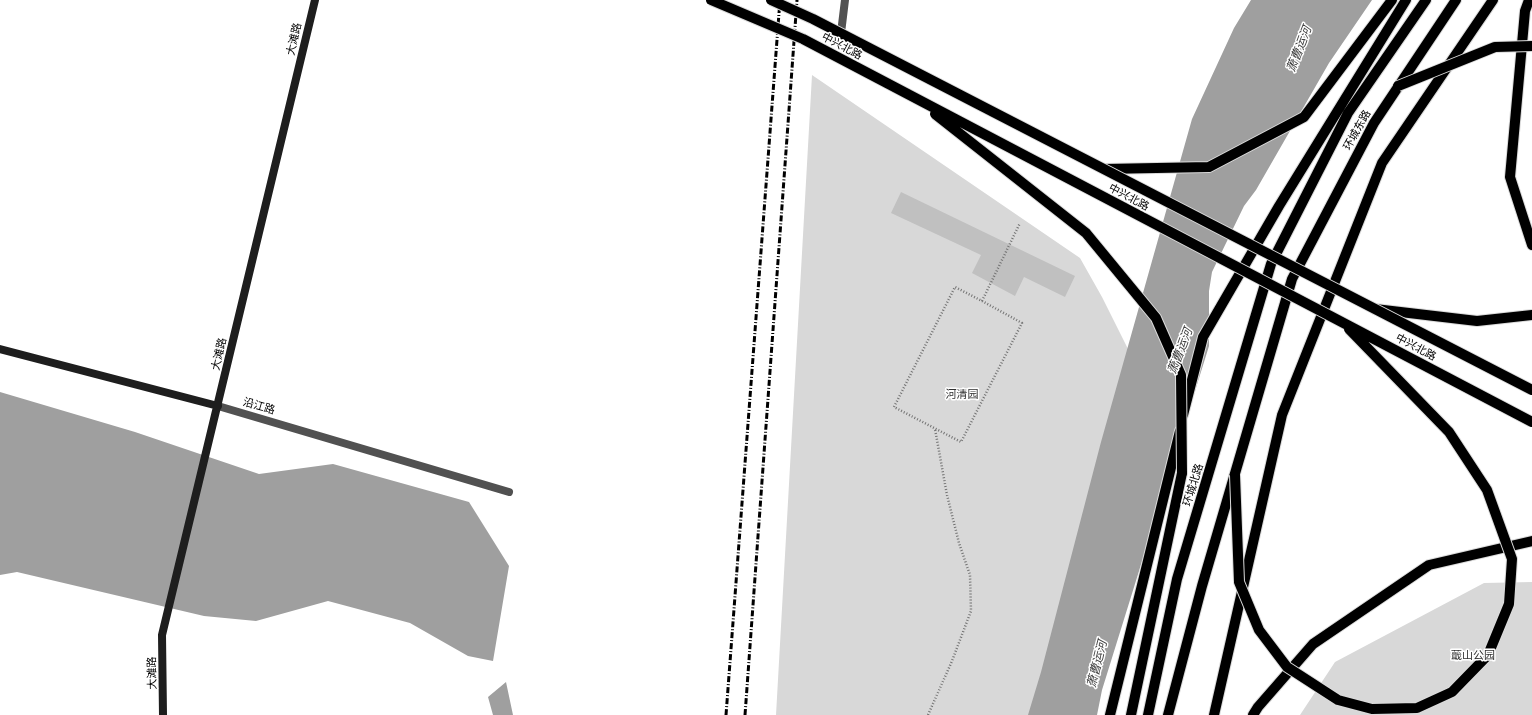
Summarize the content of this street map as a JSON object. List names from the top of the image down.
{
  "streets": {
    "main road": ["中兴北路", "环城东路", "环城北路"],
    "street": ["大滩路", "沿江路"]
  },
  "crossings": [
    ["大滩路", "沿江路"],
    ["环城东路", "环城北路"]
  ],
  "water": ["萧曹运河"],
  "parks": ["河清园", "蕺山公园"]
}
